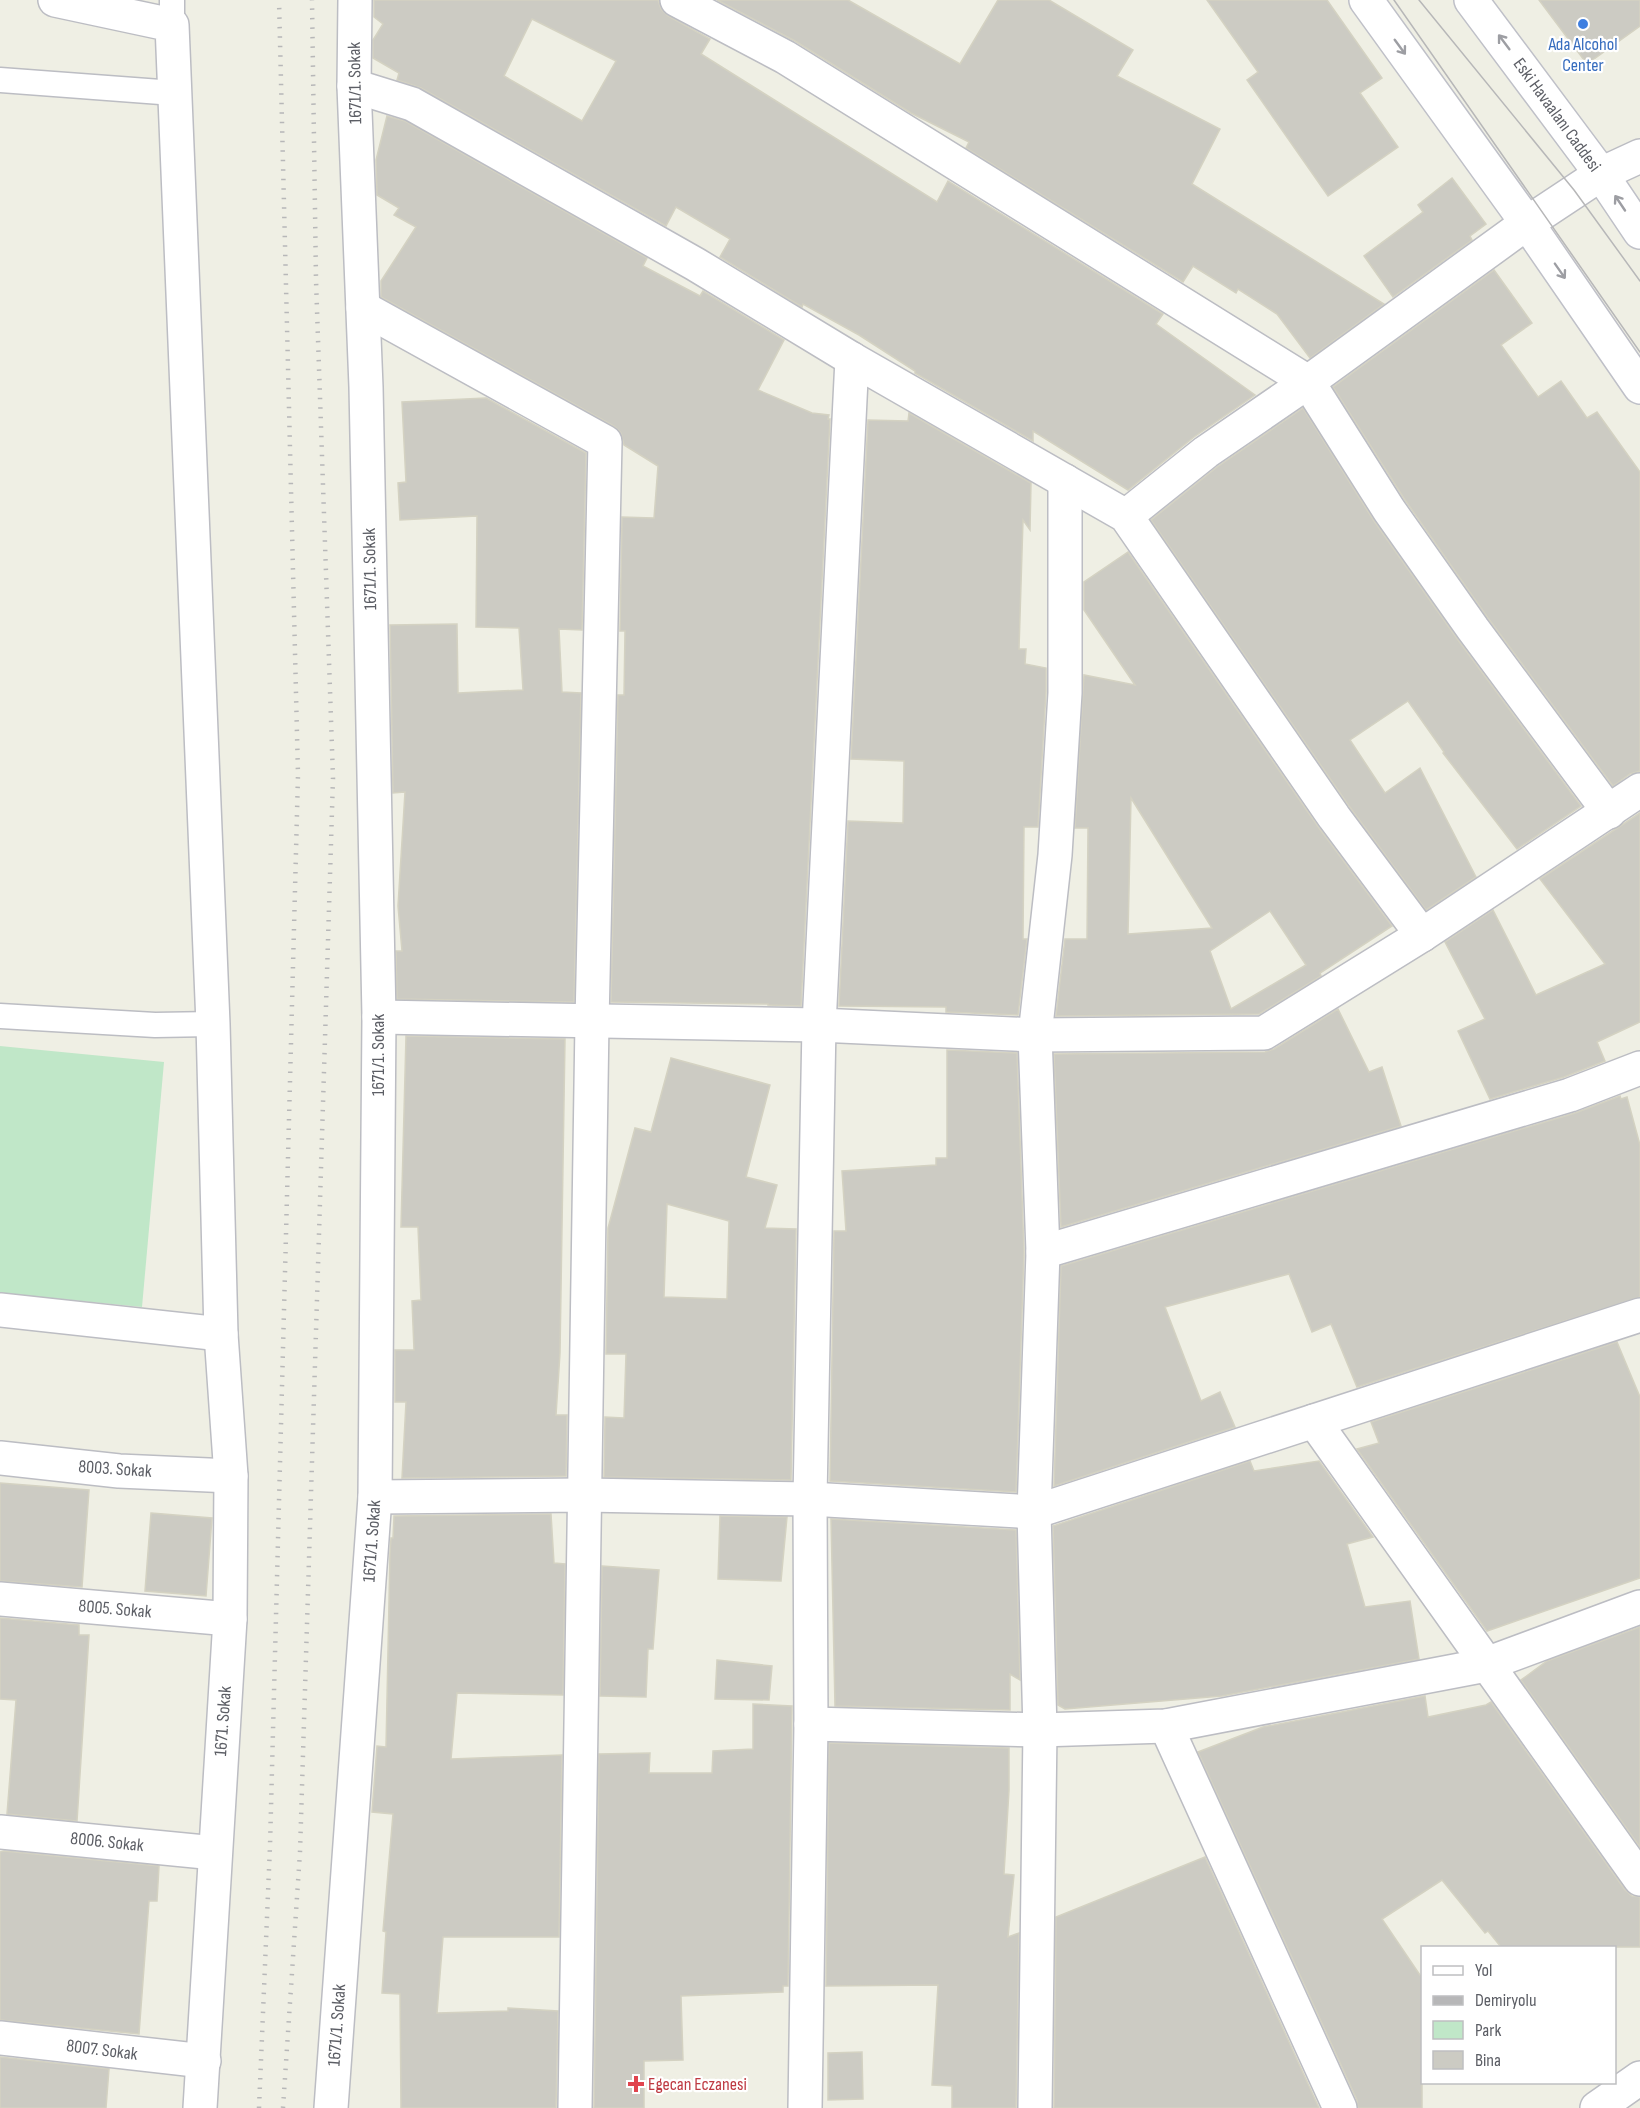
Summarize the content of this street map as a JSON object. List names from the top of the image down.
{
  "streets": {
    "street": [
      "1671/1. Sokak",
      "Eski Havaalanı Caddesi",
      "8003. Sokak",
      "8005. Sokak",
      "1671. Sokak",
      "8006. Sokak",
      "8007. Sokak"
    ]
  },
  "crossings": [
    ["8003. Sokak", "1671. Sokak"],
    ["8005. Sokak", "1671. Sokak"],
    ["1671. Sokak", "8006. Sokak"],
    ["1671. Sokak", "8007. Sokak"]
  ],
  "places": {
    "other": ["Ada Alcohol Center"],
    "health": ["Egecan Eczanesi"]
  },
  "legend": [
    "Yol",
    "Demiryolu",
    "Park",
    "Bina"
  ]
}
